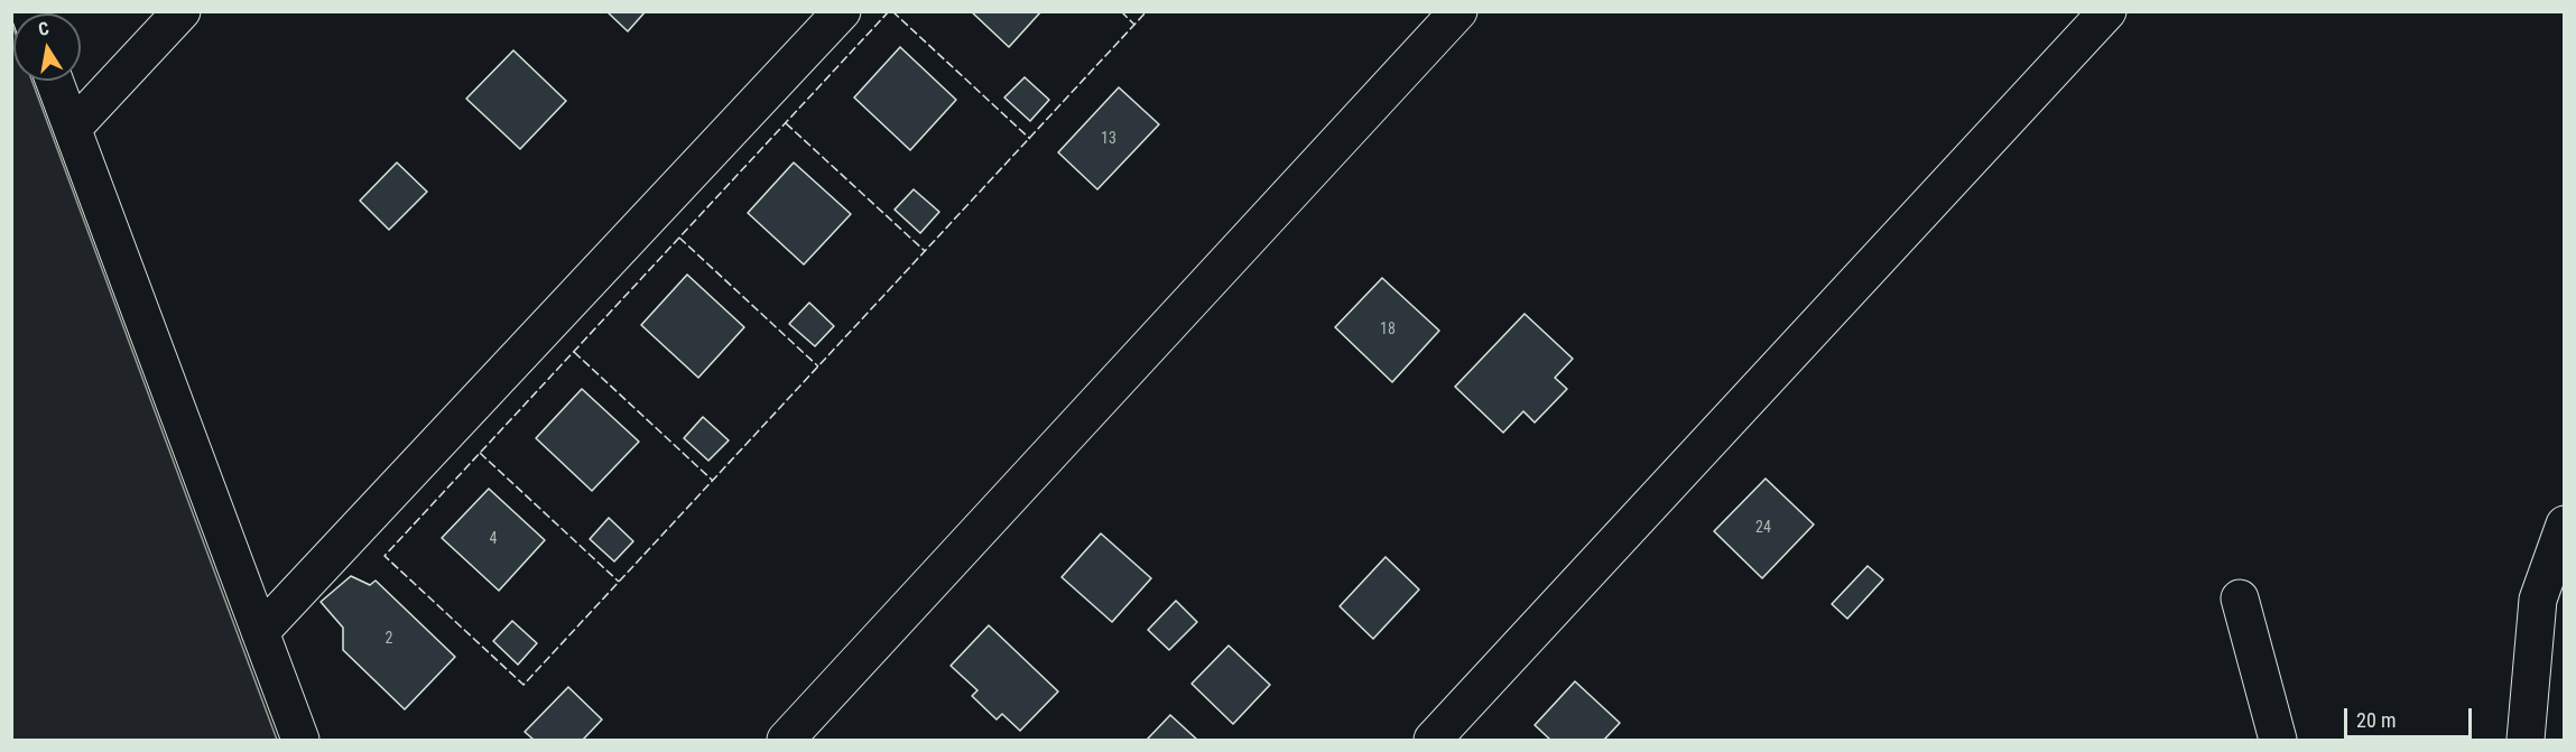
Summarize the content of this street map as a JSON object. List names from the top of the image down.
{
  "house_numbers": [
    "13",
    "18",
    "24",
    "4",
    "2"
  ],
  "scale_bar": "20 m",
  "north": "top"
}
